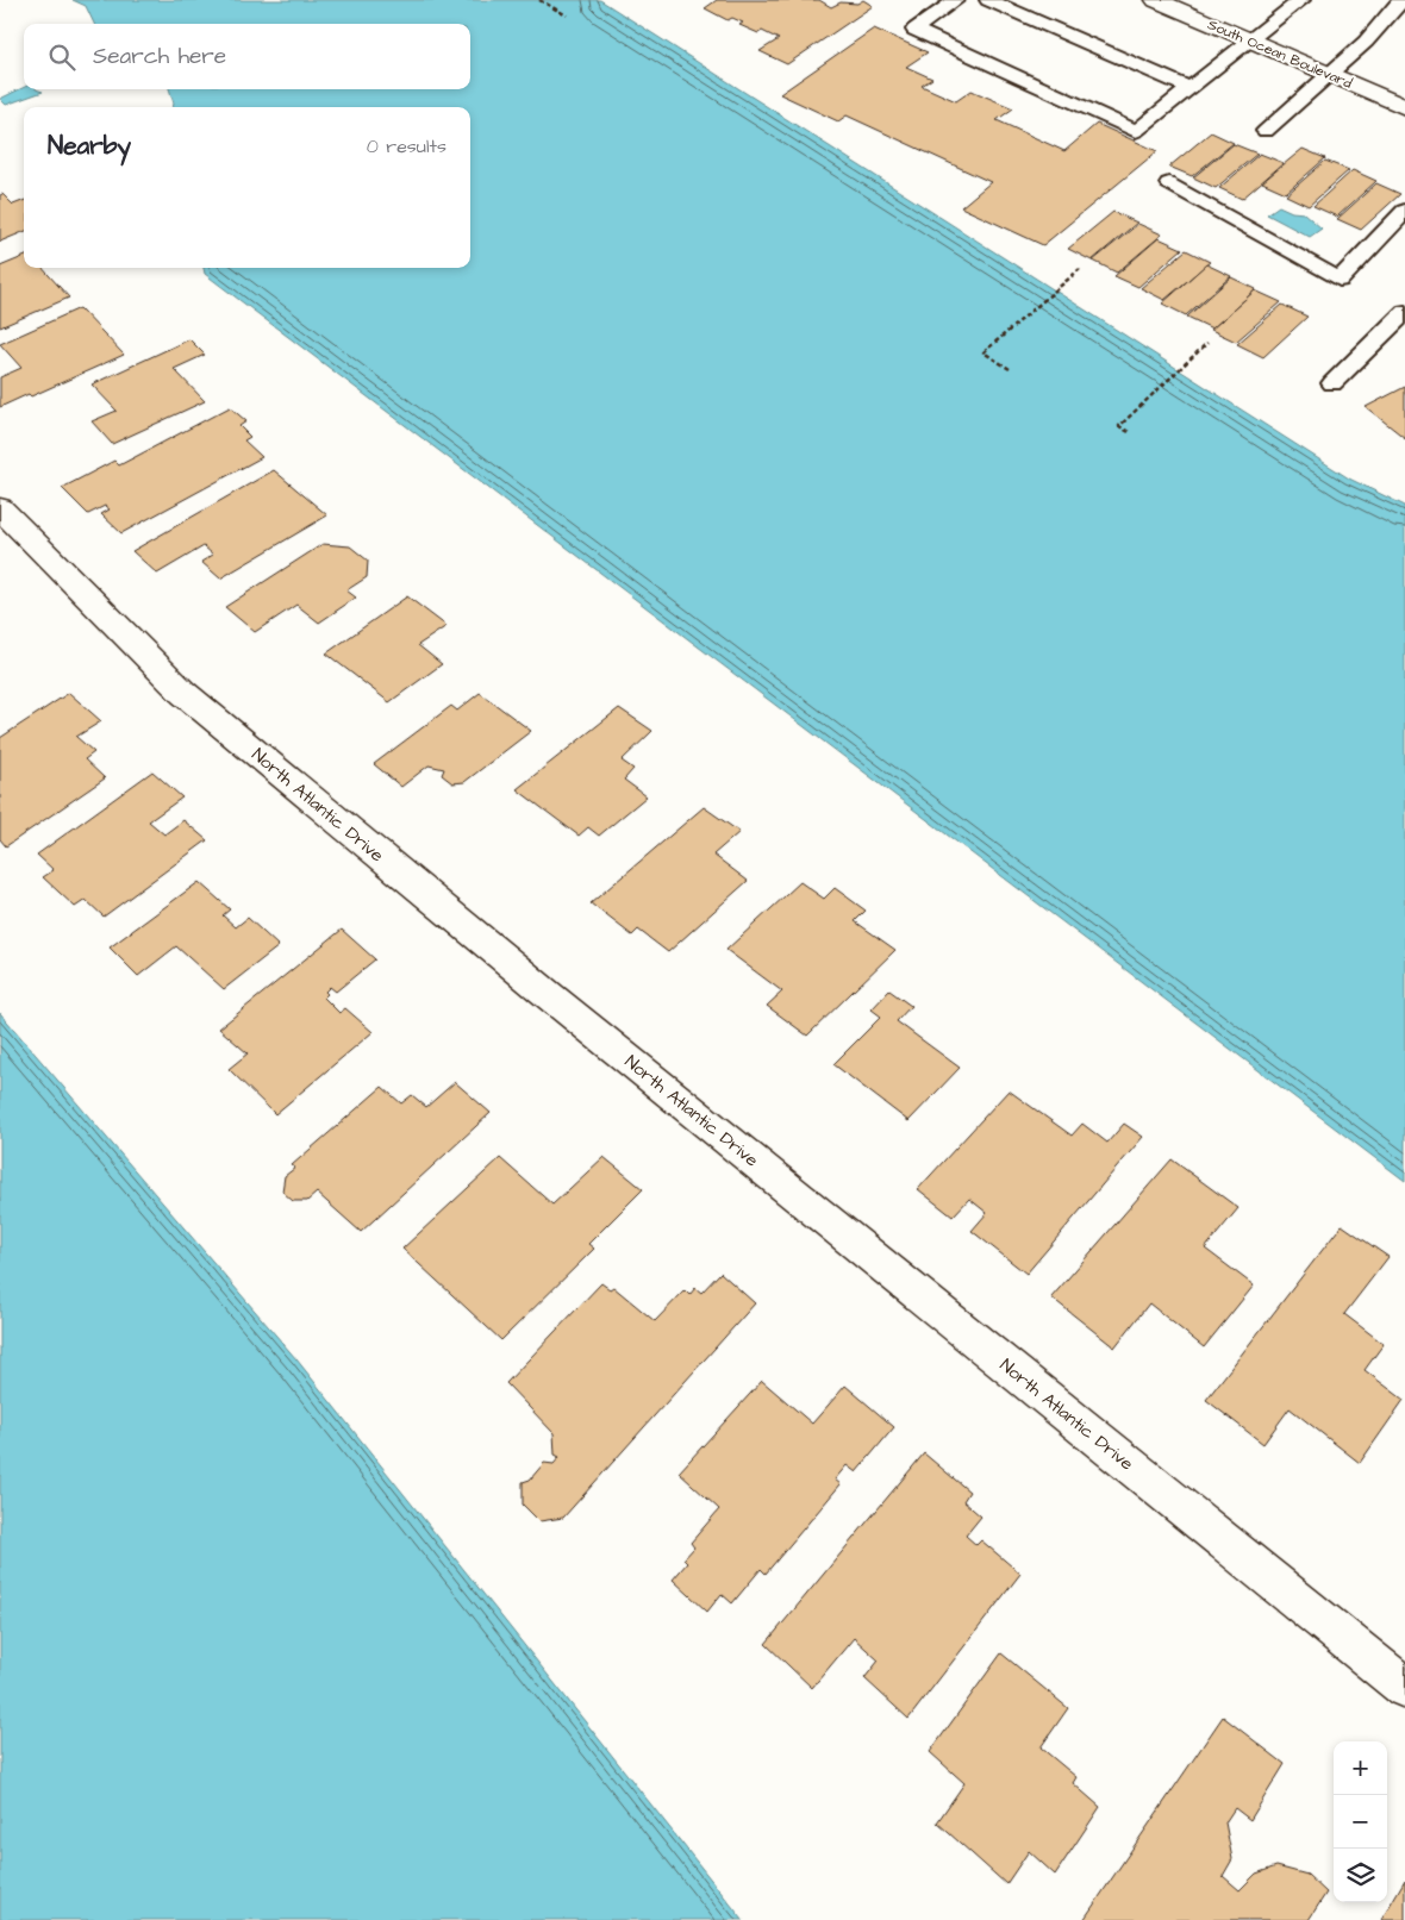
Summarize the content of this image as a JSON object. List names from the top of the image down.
{
  "streets": {
    "street": ["South Ocean Boulevard", "North Atlantic Drive"]
  },
  "page": {
    "search": "Search here",
    "heading": ["Nearby", "0 results"],
    "map_buttons": ["+", "−"]
  }
}
